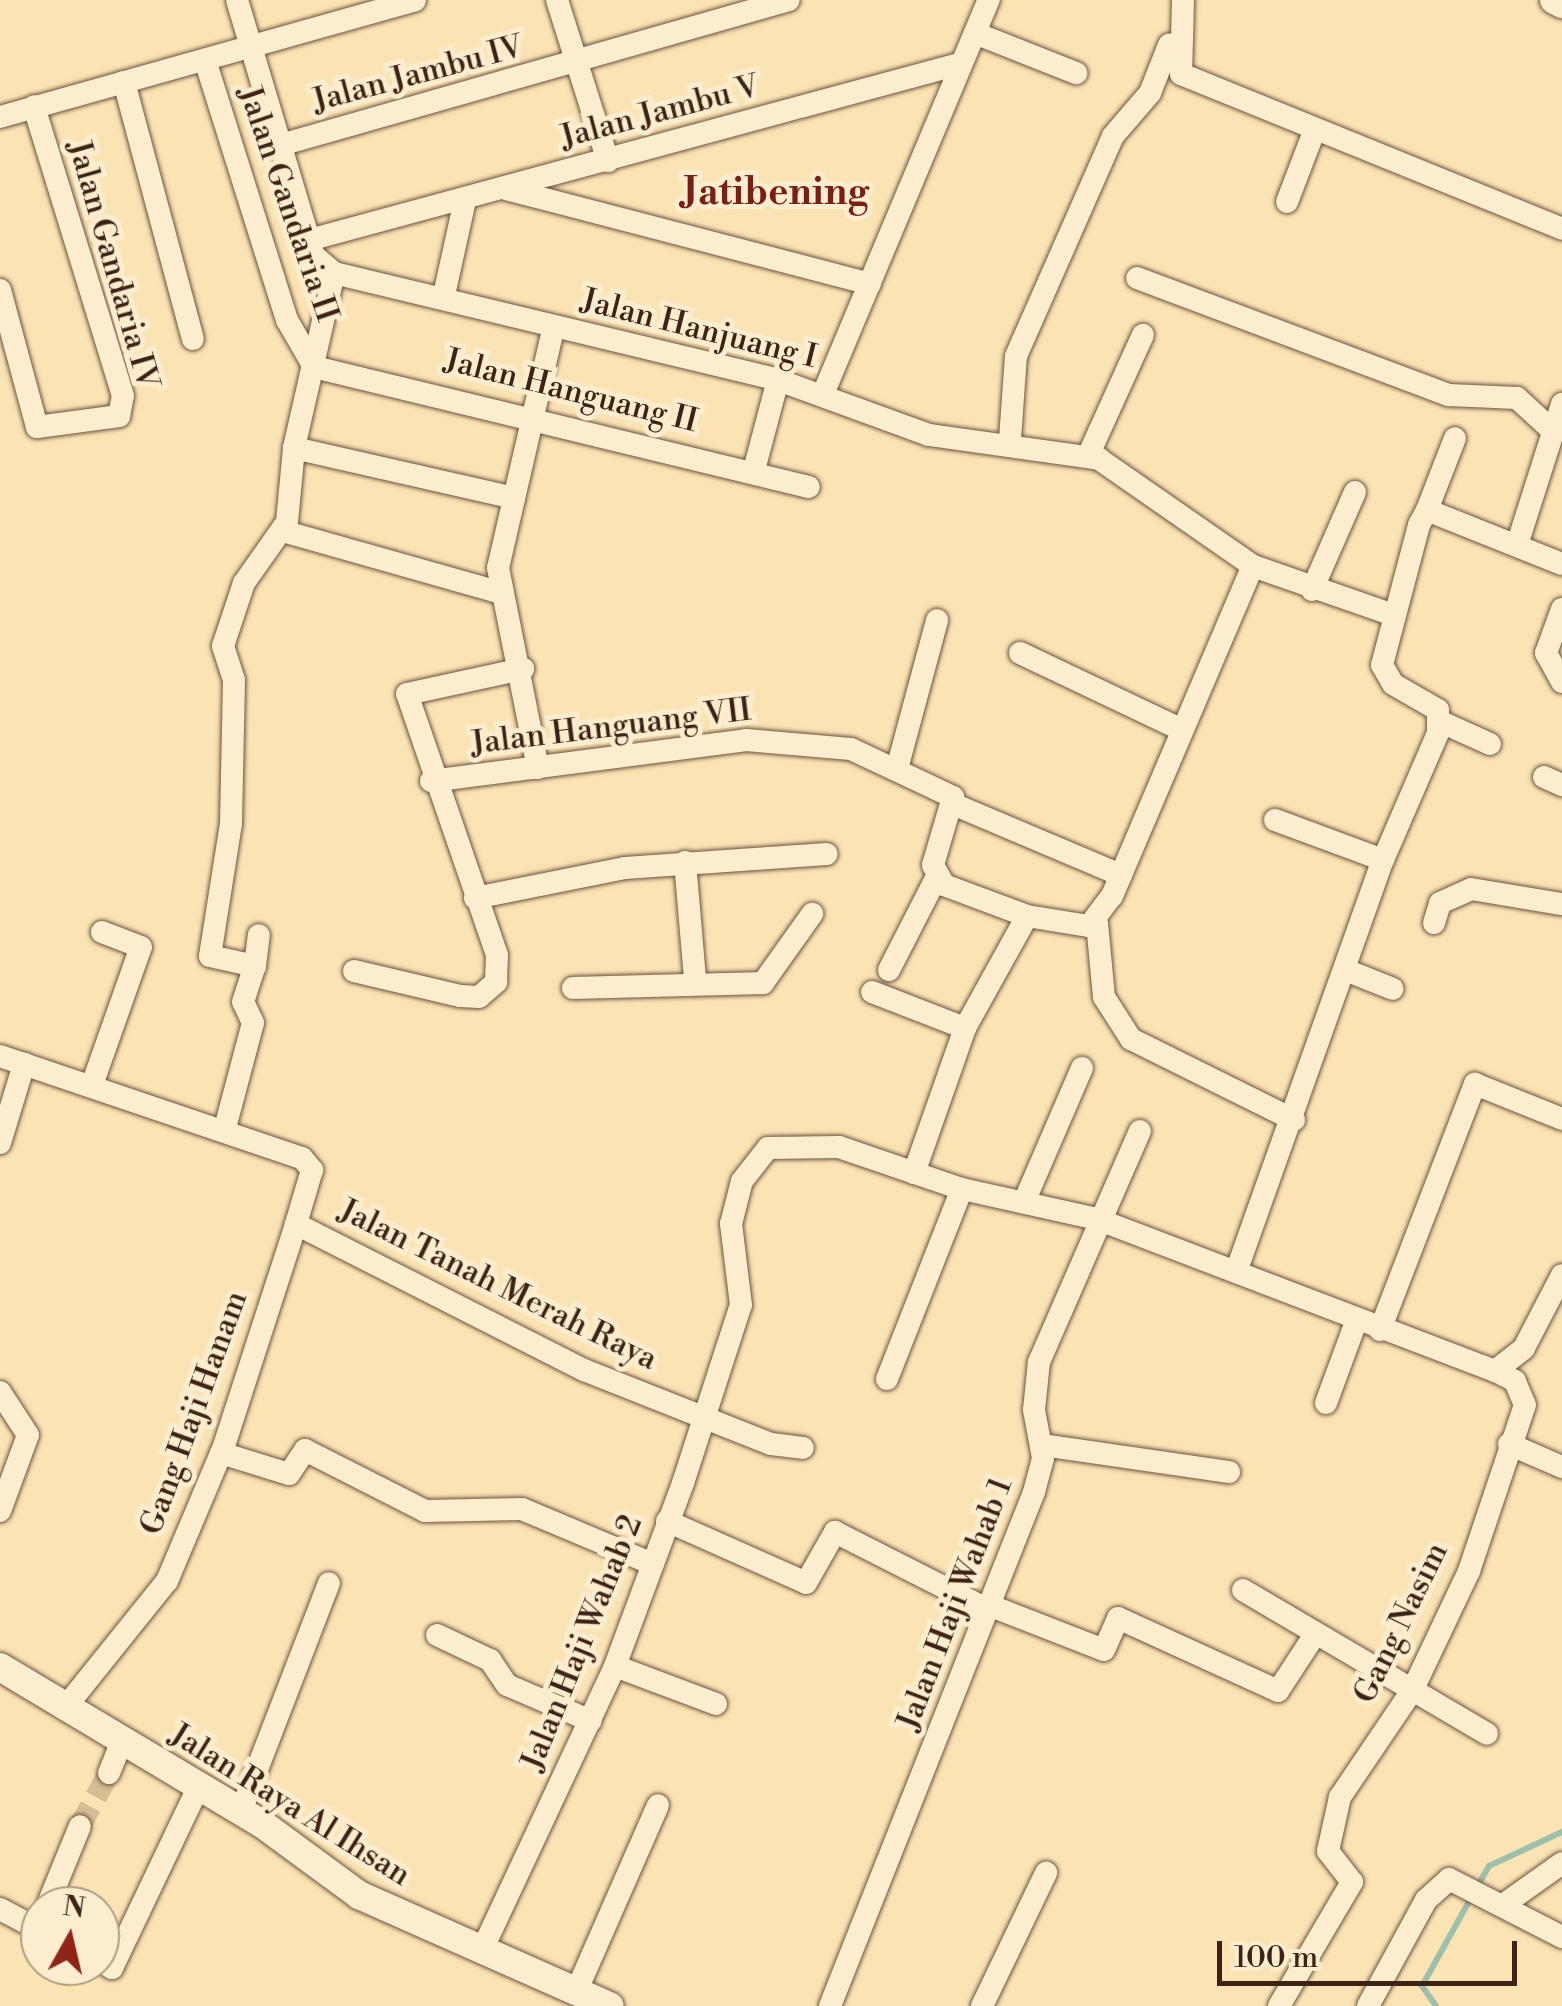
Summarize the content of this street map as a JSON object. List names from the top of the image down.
{
  "streets": {
    "street": [
      "Jalan Jambu IV",
      "Jalan Jambu V",
      "Jalan Gandaria II",
      "Jalan Gandaria IV",
      "Jalan Hanjuang I",
      "Jalan Hanguang II",
      "Jalan Hanguang VII",
      "Jalan Tanah Merah Raya",
      "Gang Haji Hanam",
      "Jalan Haji Wahab 1",
      "Gang Nasim",
      "Jalan Haji Wahab 2",
      "Jalan Raya Al Ihsan"
    ]
  },
  "crossings": [
    ["Jalan Gandaria II", "Jalan Hanguang II"],
    ["Jalan Tanah Merah Raya", "Gang Haji Hanam"],
    ["Jalan Tanah Merah Raya", "Jalan Haji Wahab 2"],
    ["Gang Haji Hanam", "Jalan Raya Al Ihsan"],
    ["Jalan Haji Wahab 2", "Jalan Raya Al Ihsan"]
  ],
  "districts": ["Jatibening"],
  "scale_bar": "100 m",
  "north": "top"
}
